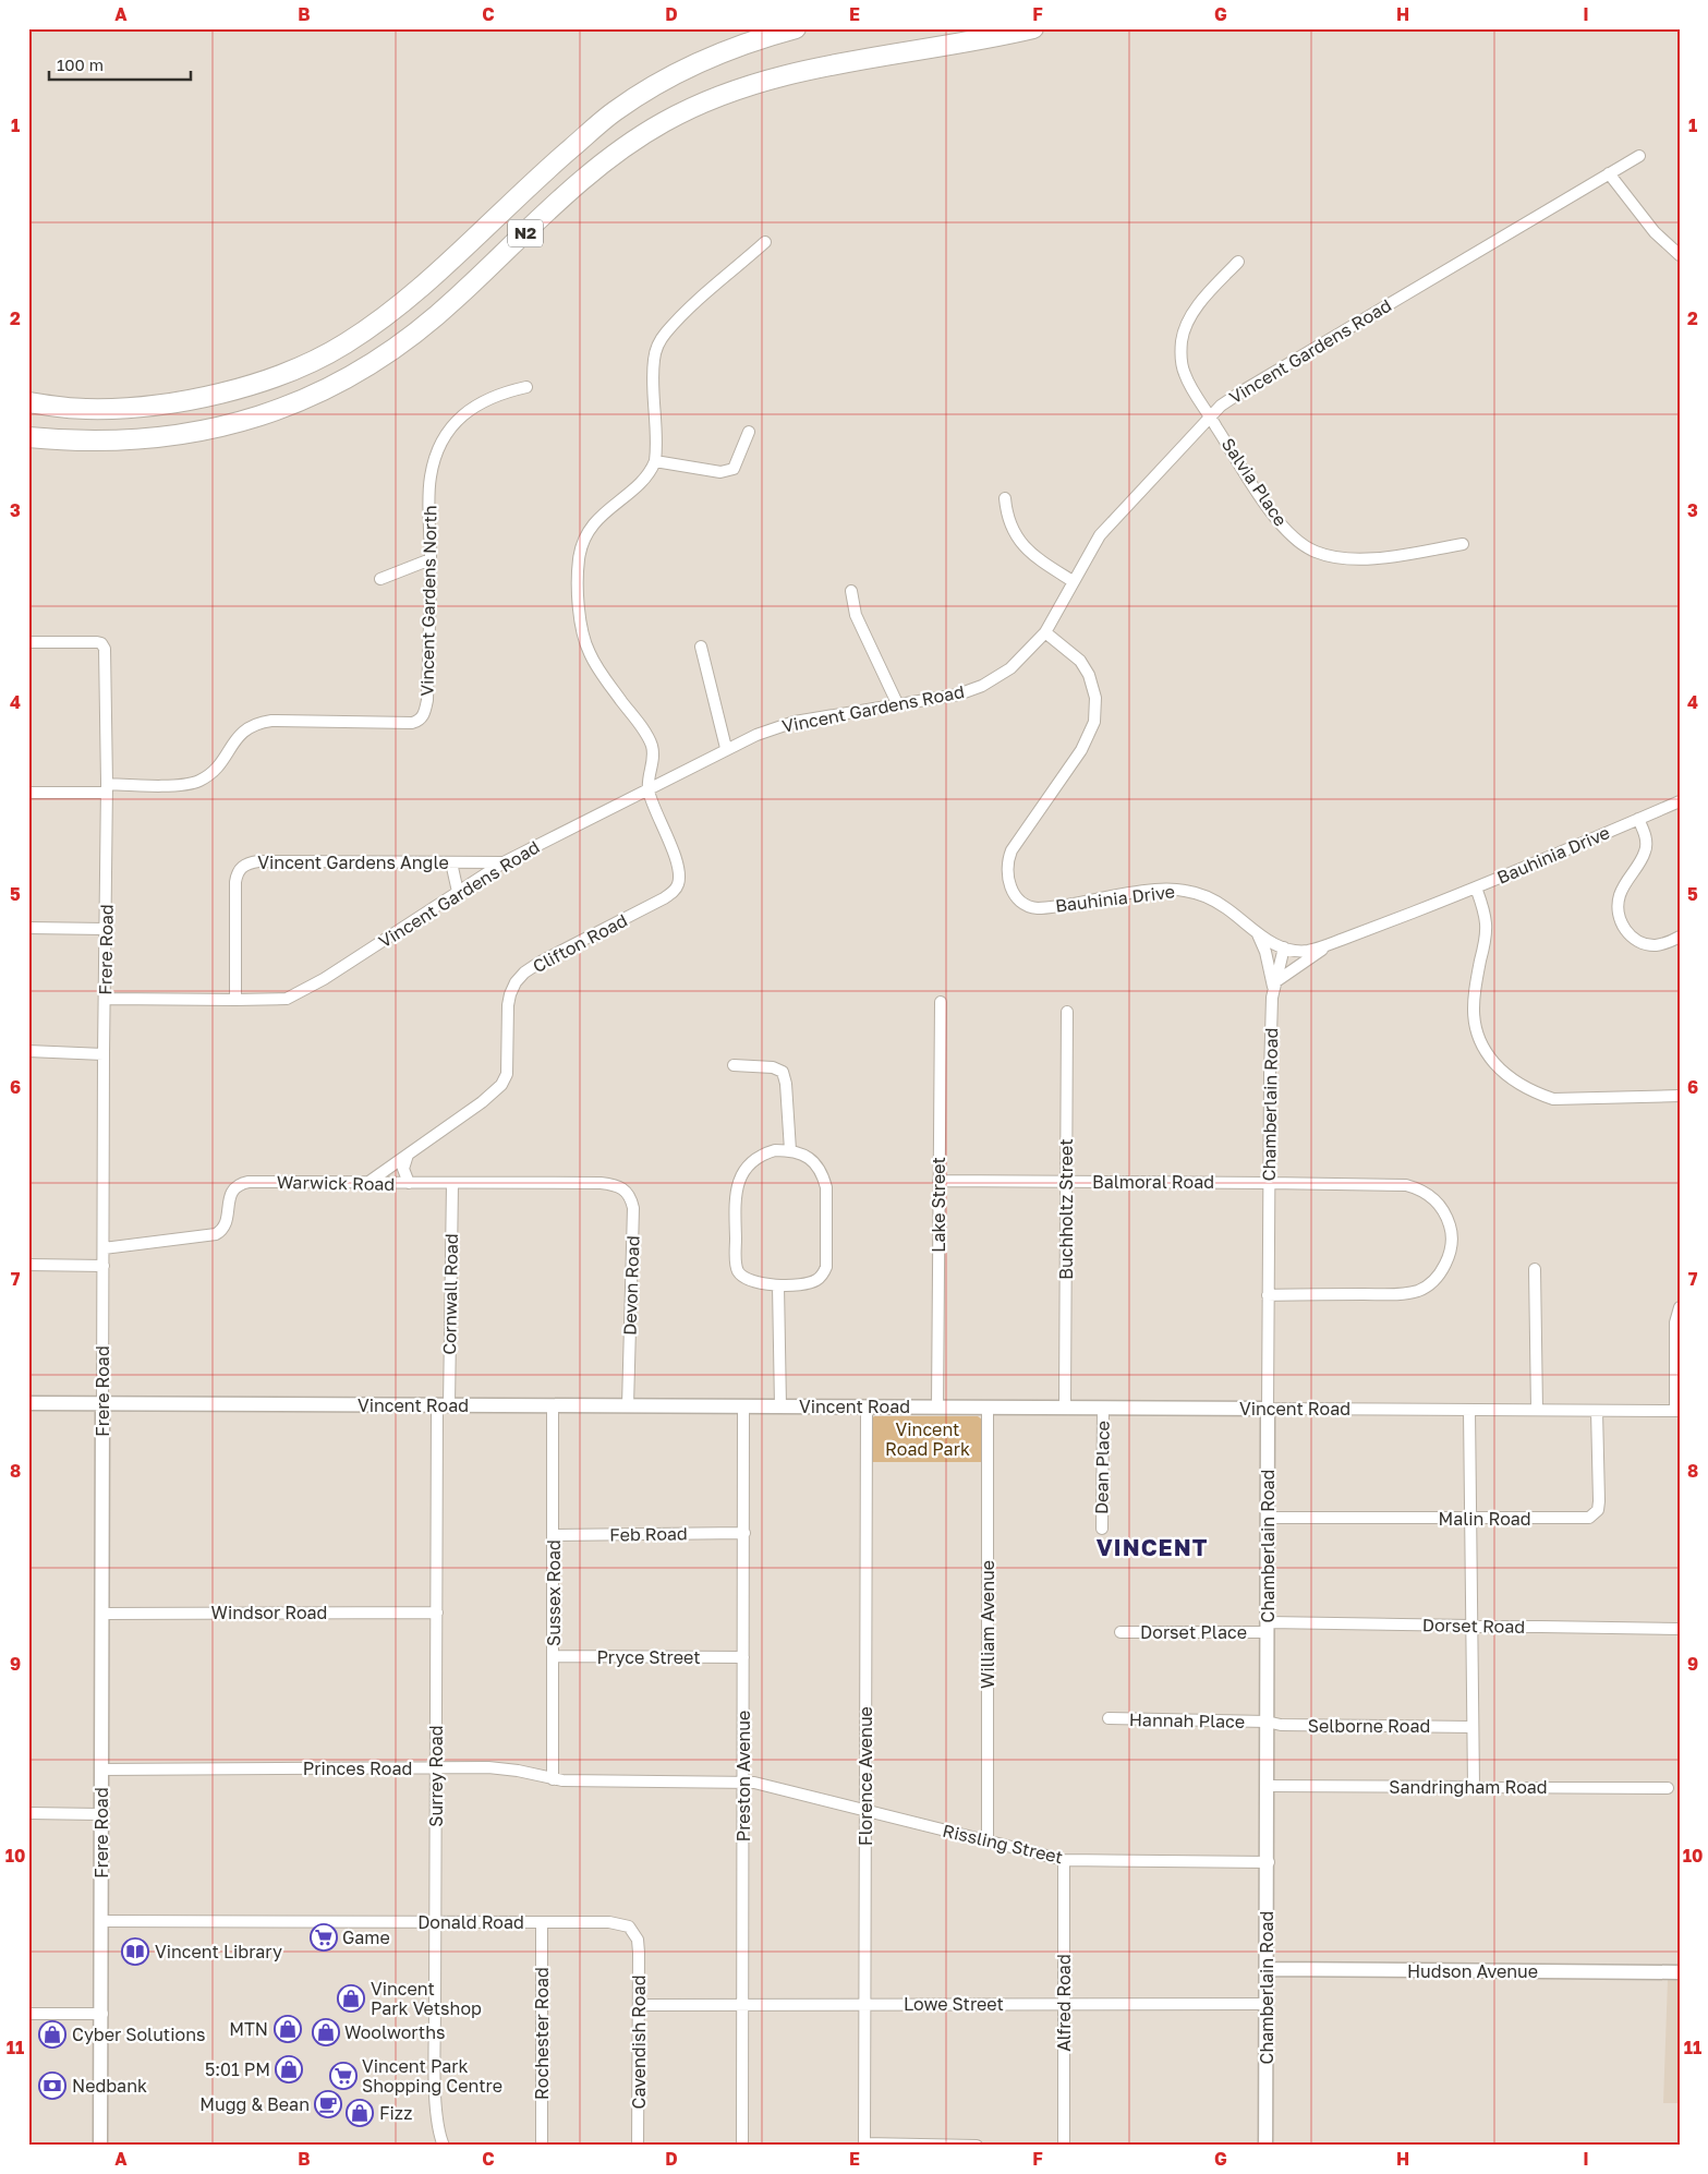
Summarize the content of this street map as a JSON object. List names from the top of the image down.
{
  "streets": {
    "highway": ["N2"],
    "street": [
      "Vincent Gardens Road",
      "Salvia Place",
      "Vincent Gardens North",
      "Bauhinia Drive",
      "Vincent Gardens Angle",
      "Clifton Road",
      "Frere Road",
      "Chamberlain Road",
      "Balmoral Road",
      "Warwick Road",
      "Lake Street",
      "Buchholtz Street",
      "Devon Road",
      "Cornwall Road",
      "Vincent Road",
      "Dean Place",
      "Malin Road",
      "Feb Road",
      "Sussex Road",
      "Windsor Road",
      "William Avenue",
      "Dorset Road",
      "Dorset Place",
      "Pryce Street",
      "Hannah Place",
      "Selborne Road",
      "Princes Road",
      "Surrey Road",
      "Preston Avenue",
      "Florence Avenue",
      "Sandringham Road",
      "Rissling Street",
      "Donald Road",
      "Hudson Avenue",
      "Alfred Road",
      "Lowe Street",
      "Rochester Road",
      "Cavendish Road"
    ]
  },
  "crossings": [
    ["Vincent Gardens Road", "Salvia Place"],
    ["Vincent Gardens Road", "Bauhinia Drive"],
    ["Vincent Gardens Road", "Vincent Gardens Angle"],
    ["Vincent Gardens Road", "Clifton Road"],
    ["Vincent Gardens Road", "Frere Road"],
    ["Vincent Gardens North", "Frere Road"],
    ["Bauhinia Drive", "Chamberlain Road"],
    ["Clifton Road", "Warwick Road"],
    ["Frere Road", "Warwick Road"],
    ["Frere Road", "Vincent Road"],
    ["Frere Road", "Windsor Road"],
    ["Frere Road", "Princes Road"],
    ["Frere Road", "Donald Road"],
    ["Chamberlain Road", "Balmoral Road"],
    ["Chamberlain Road", "Vincent Road"],
    ["Chamberlain Road", "Malin Road"],
    ["Chamberlain Road", "Dorset Road"],
    ["Chamberlain Road", "Dorset Place"],
    ["Chamberlain Road", "Hannah Place"],
    ["Chamberlain Road", "Selborne Road"],
    ["Chamberlain Road", "Sandringham Road"],
    ["Chamberlain Road", "Rissling Street"],
    ["Chamberlain Road", "Hudson Avenue"],
    ["Chamberlain Road", "Lowe Street"],
    ["Balmoral Road", "Lake Street"],
    ["Balmoral Road", "Buchholtz Street"],
    ["Warwick Road", "Devon Road"],
    ["Warwick Road", "Cornwall Road"],
    ["Lake Street", "Vincent Road"],
    ["Buchholtz Street", "Vincent Road"],
    ["Devon Road", "Vincent Road"],
    ["Cornwall Road", "Vincent Road"],
    ["Cornwall Road", "Surrey Road"],
    ["Vincent Road", "Dean Place"],
    ["Vincent Road", "Malin Road"],
    ["Vincent Road", "Sussex Road"],
    ["Vincent Road", "William Avenue"],
    ["Vincent Road", "Surrey Road"],
    ["Vincent Road", "Preston Avenue"],
    ["Vincent Road", "Florence Avenue"],
    ["Feb Road", "Sussex Road"],
    ["Feb Road", "Preston Avenue"],
    ["Sussex Road", "Pryce Street"],
    ["Sussex Road", "Princes Road"],
    ["Windsor Road", "Surrey Road"],
    ["William Avenue", "Rissling Street"],
    ["Dorset Road", "Dorset Place"],
    ["Pryce Street", "Preston Avenue"],
    ["Hannah Place", "Selborne Road"],
    ["Princes Road", "Surrey Road"],
    ["Princes Road", "Preston Avenue"],
    ["Princes Road", "Rissling Street"],
    ["Surrey Road", "Donald Road"],
    ["Preston Avenue", "Rissling Street"],
    ["Preston Avenue", "Lowe Street"],
    ["Florence Avenue", "Rissling Street"],
    ["Florence Avenue", "Lowe Street"],
    ["Rissling Street", "Alfred Road"],
    ["Donald Road", "Rochester Road"],
    ["Donald Road", "Cavendish Road"],
    ["Alfred Road", "Lowe Street"],
    ["Lowe Street", "Cavendish Road"]
  ],
  "districts": ["VINCENT"],
  "parks": ["Vincent Road Park"],
  "places": {
    "supermarket": ["Game", "Vincent Park Shopping Centre"],
    "library": ["Vincent Library"],
    "shop": [
      "Vincent Park Vetshop",
      "MTN",
      "Woolworths",
      "Cyber Solutions",
      "5:01 PM",
      "Fizz"
    ],
    "bank": ["Nedbank"],
    "cafe": ["Mugg & Bean"]
  },
  "scale_bar": "100 m",
  "grid": {
    "columns": [
      "A",
      "B",
      "C",
      "D",
      "E",
      "F",
      "G",
      "H",
      "I"
    ],
    "rows": [
      "1",
      "2",
      "3",
      "4",
      "5",
      "6",
      "7",
      "8",
      "9",
      "10",
      "11"
    ]
  }
}
